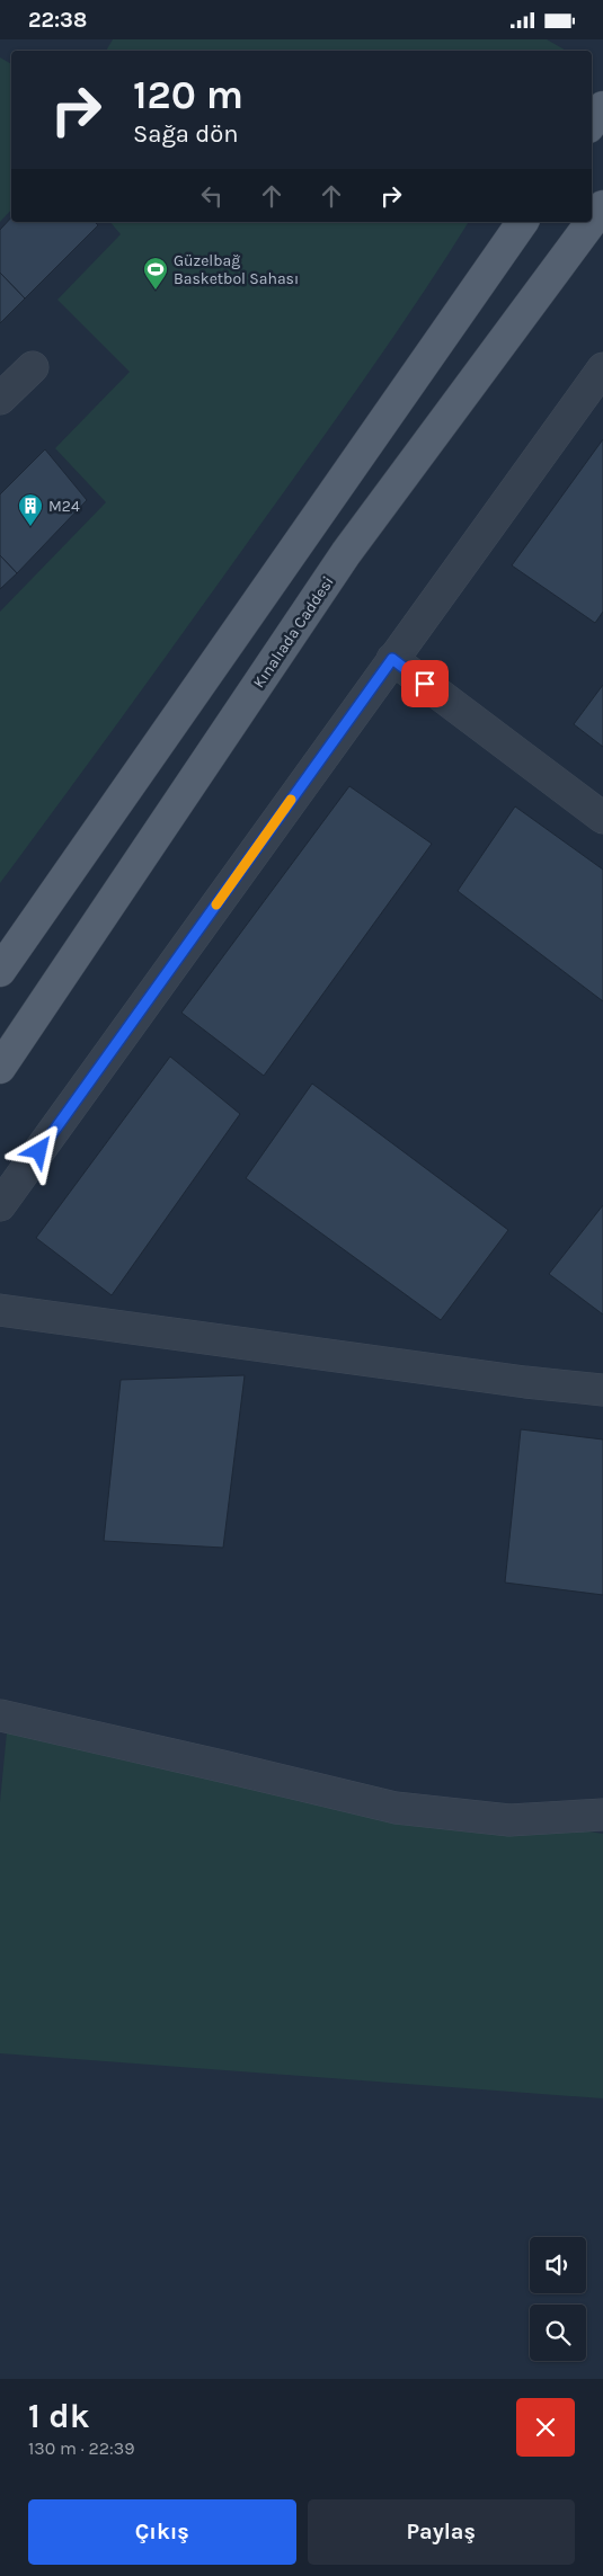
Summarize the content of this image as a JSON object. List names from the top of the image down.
{
  "streets": {
    "main road": ["Kınalıada Caddesi"]
  },
  "places": {
    "sports": ["Güzelbağ Basketbol Sahası"],
    "building": ["M24"]
  },
  "page": {
    "status": "22:38",
    "turn": ["120 m", "Sağa dön"],
    "heading": ["1 dk", "130 m · 22:39"],
    "buttons": ["Çıkış", "Paylaş"]
  }
}
